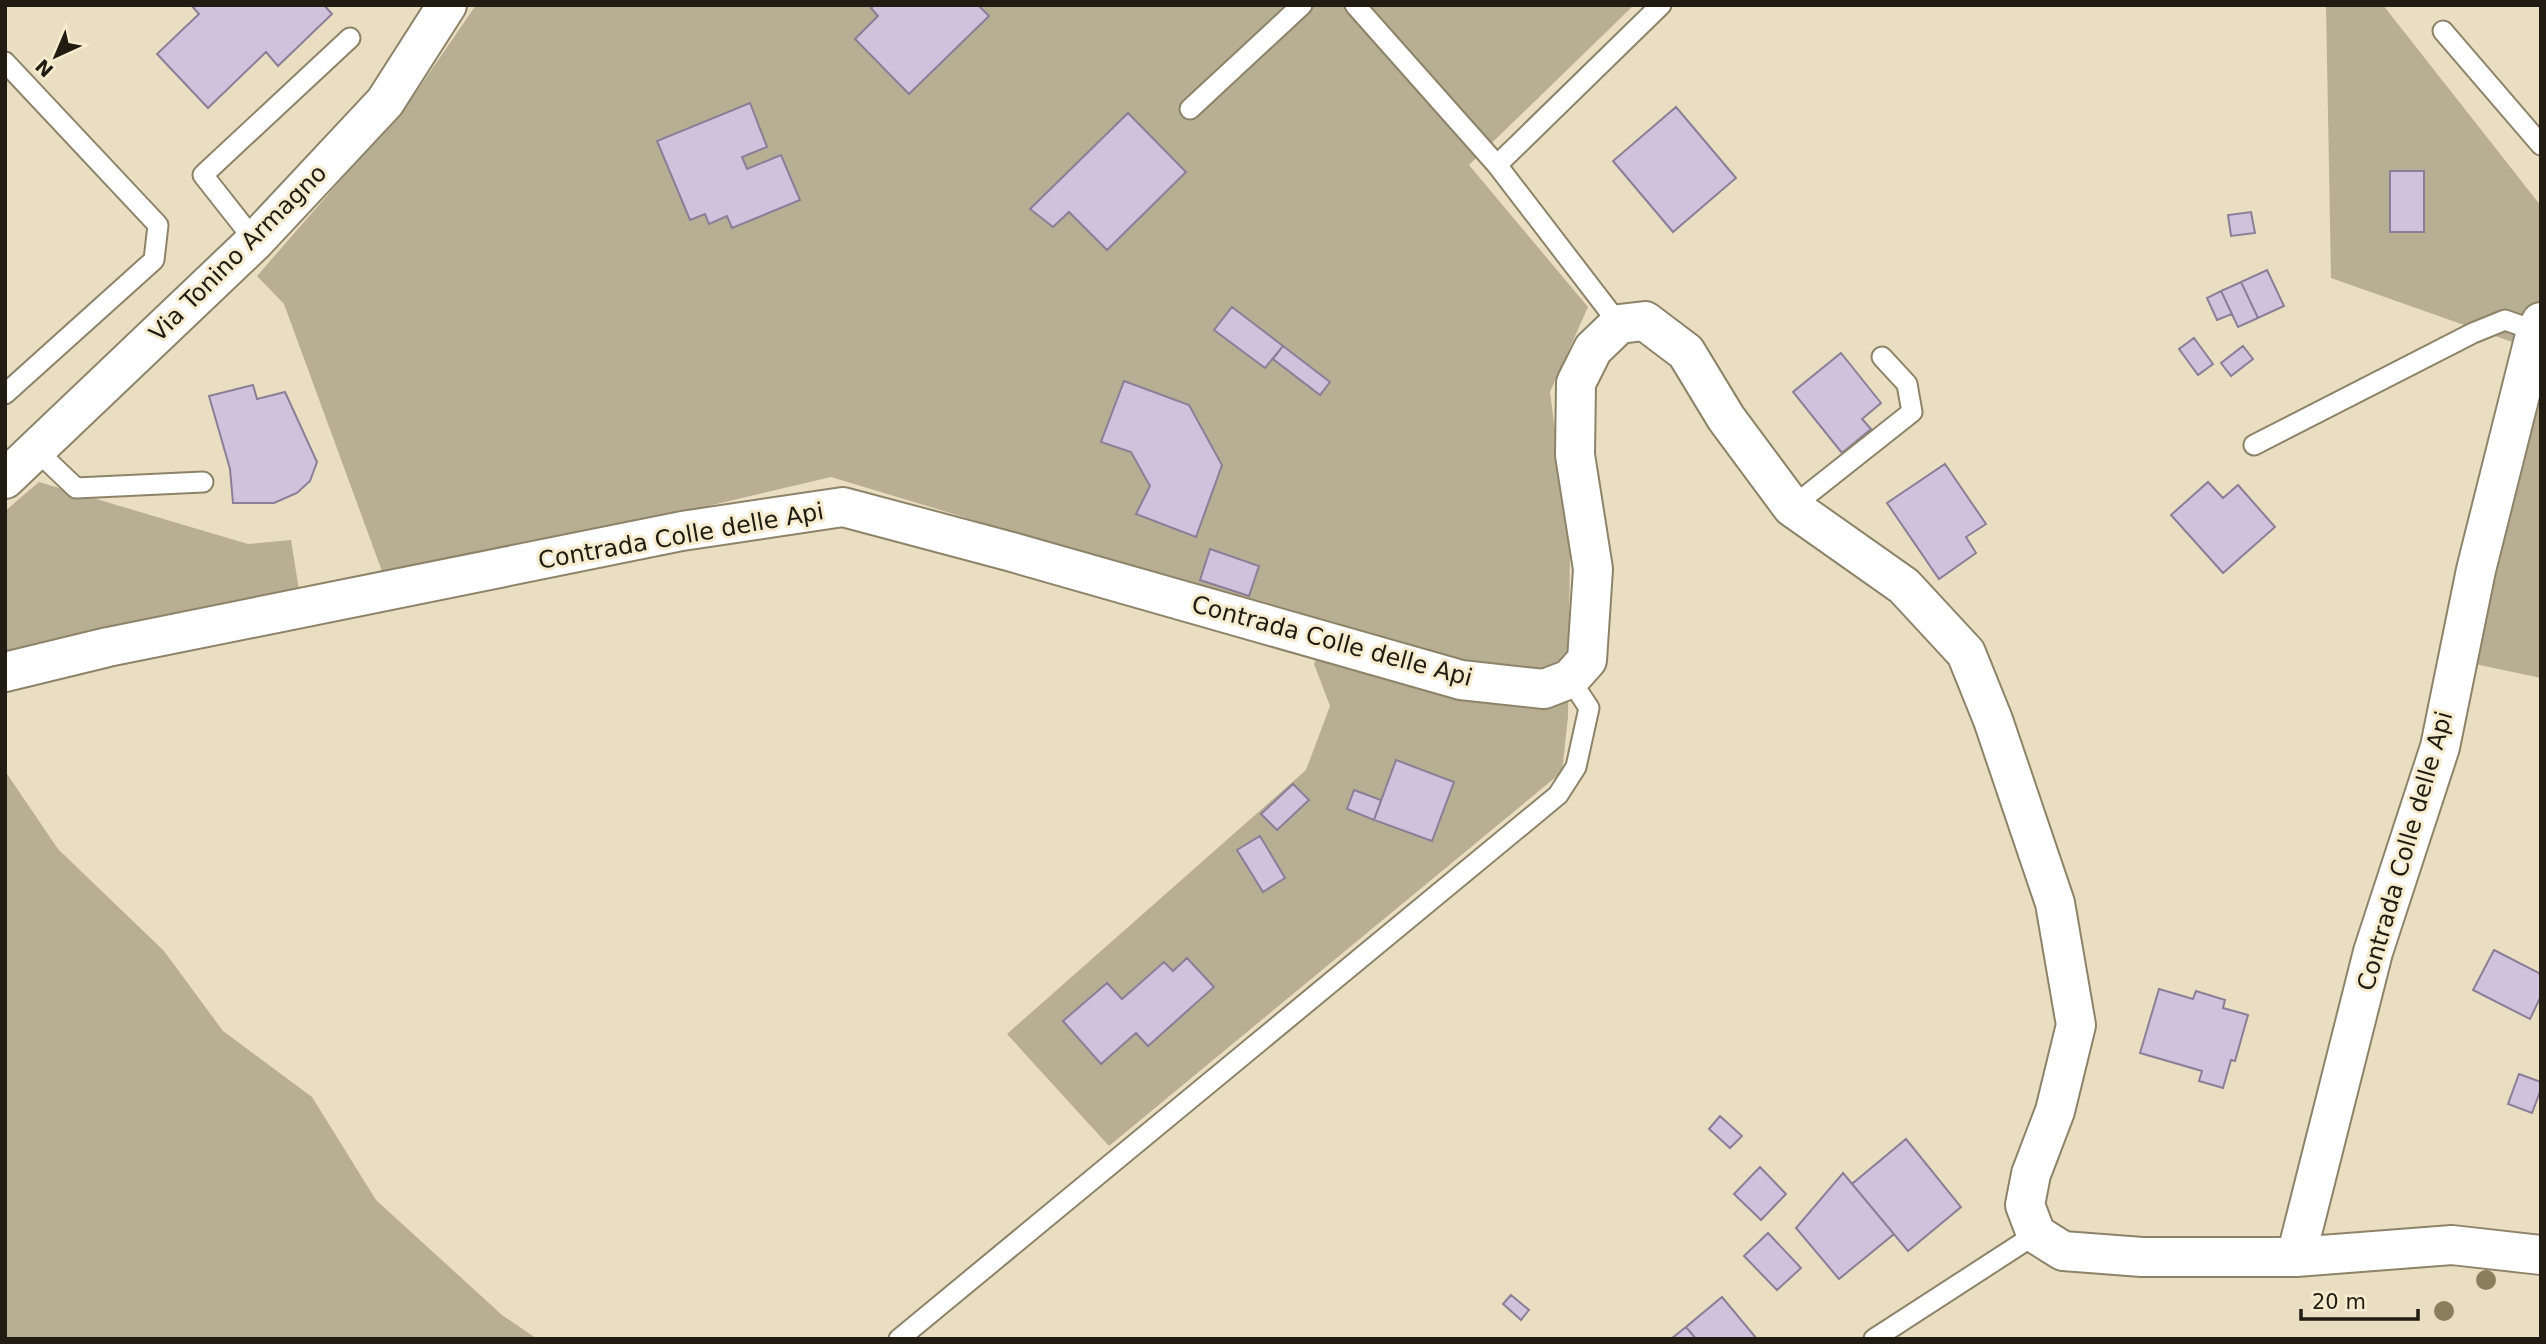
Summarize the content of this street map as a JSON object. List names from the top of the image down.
{
  "streets": {
    "street": ["Via Tonino Armagno", "Contrada Colle delle Api"]
  },
  "scale_bar": "20 m",
  "north": "bottom left"
}
